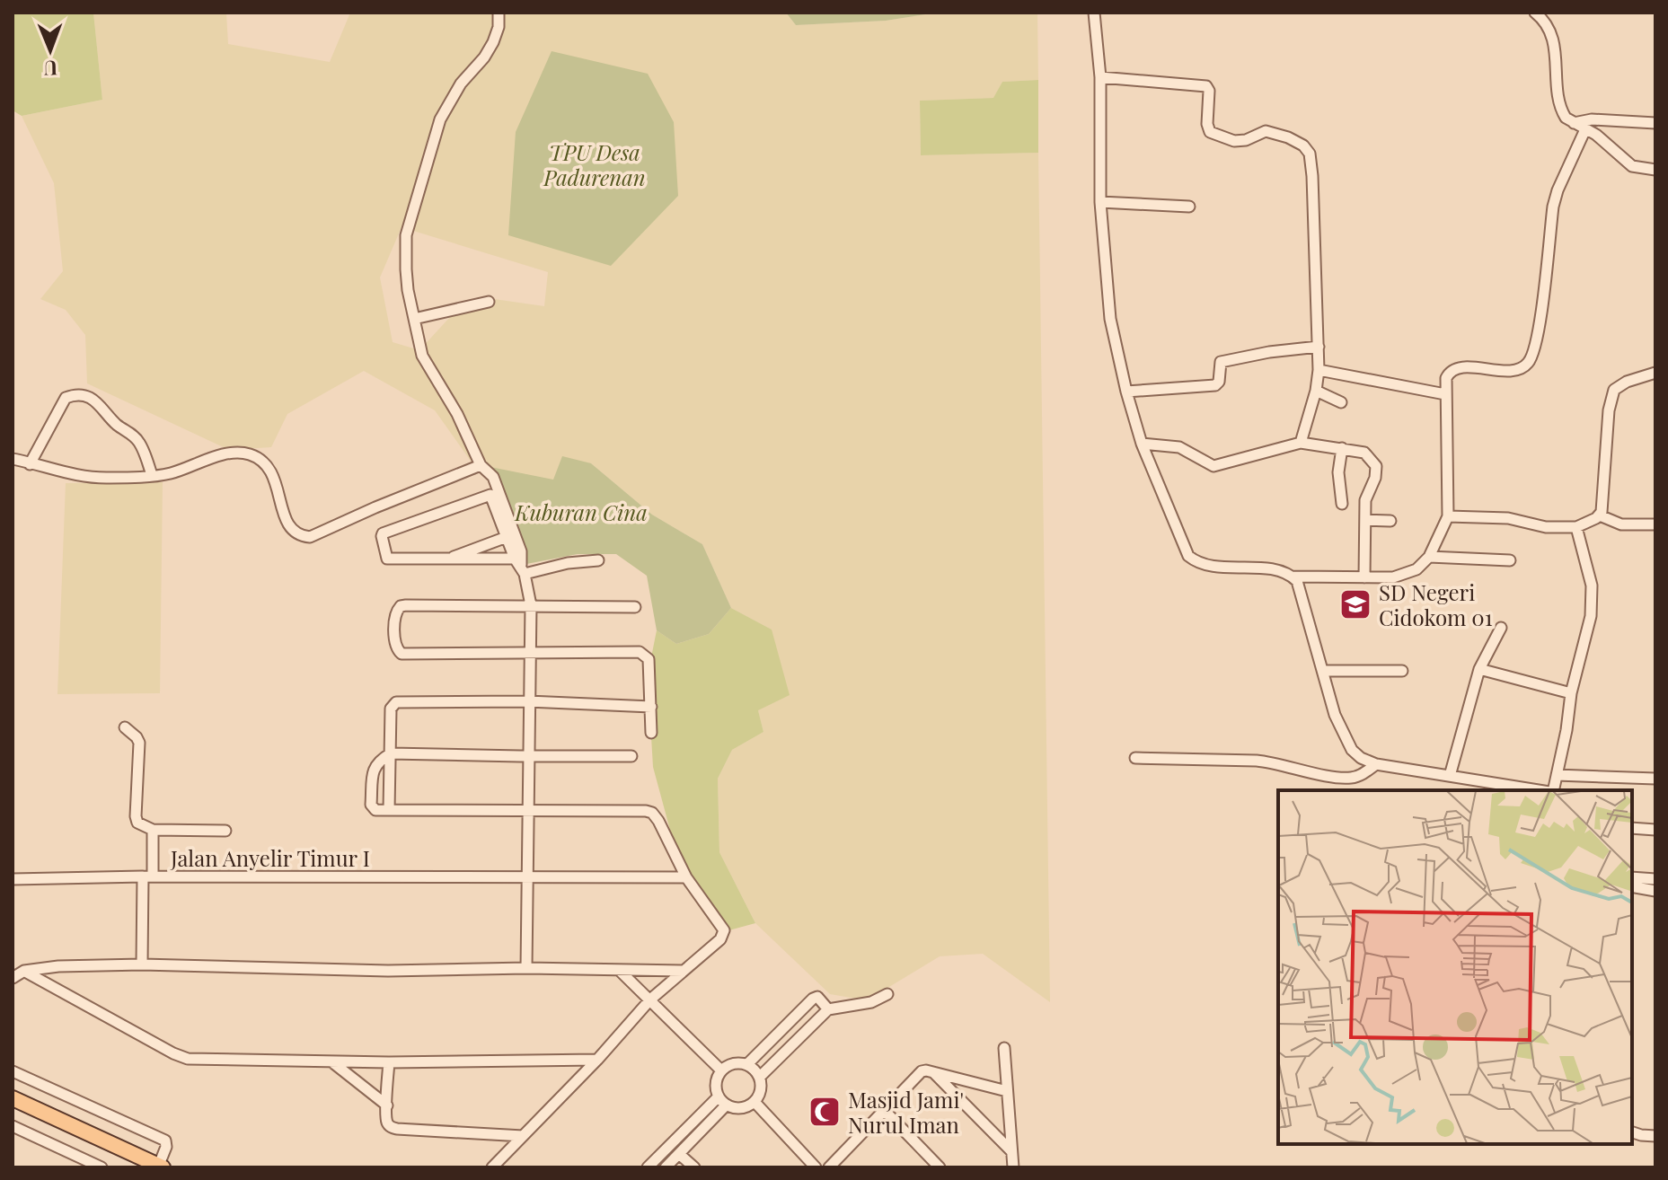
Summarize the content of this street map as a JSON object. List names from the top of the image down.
{
  "streets": {
    "street": ["Jalan Anyelir Timur I"]
  },
  "parks": ["TPU Desa Padurenan", "Kuburan Cina"],
  "places": {
    "school or university": ["SD Negeri Cidokom 01"],
    "mosque": ["Masjid Jami' Nurul Iman"]
  },
  "north": "bottom"
}
